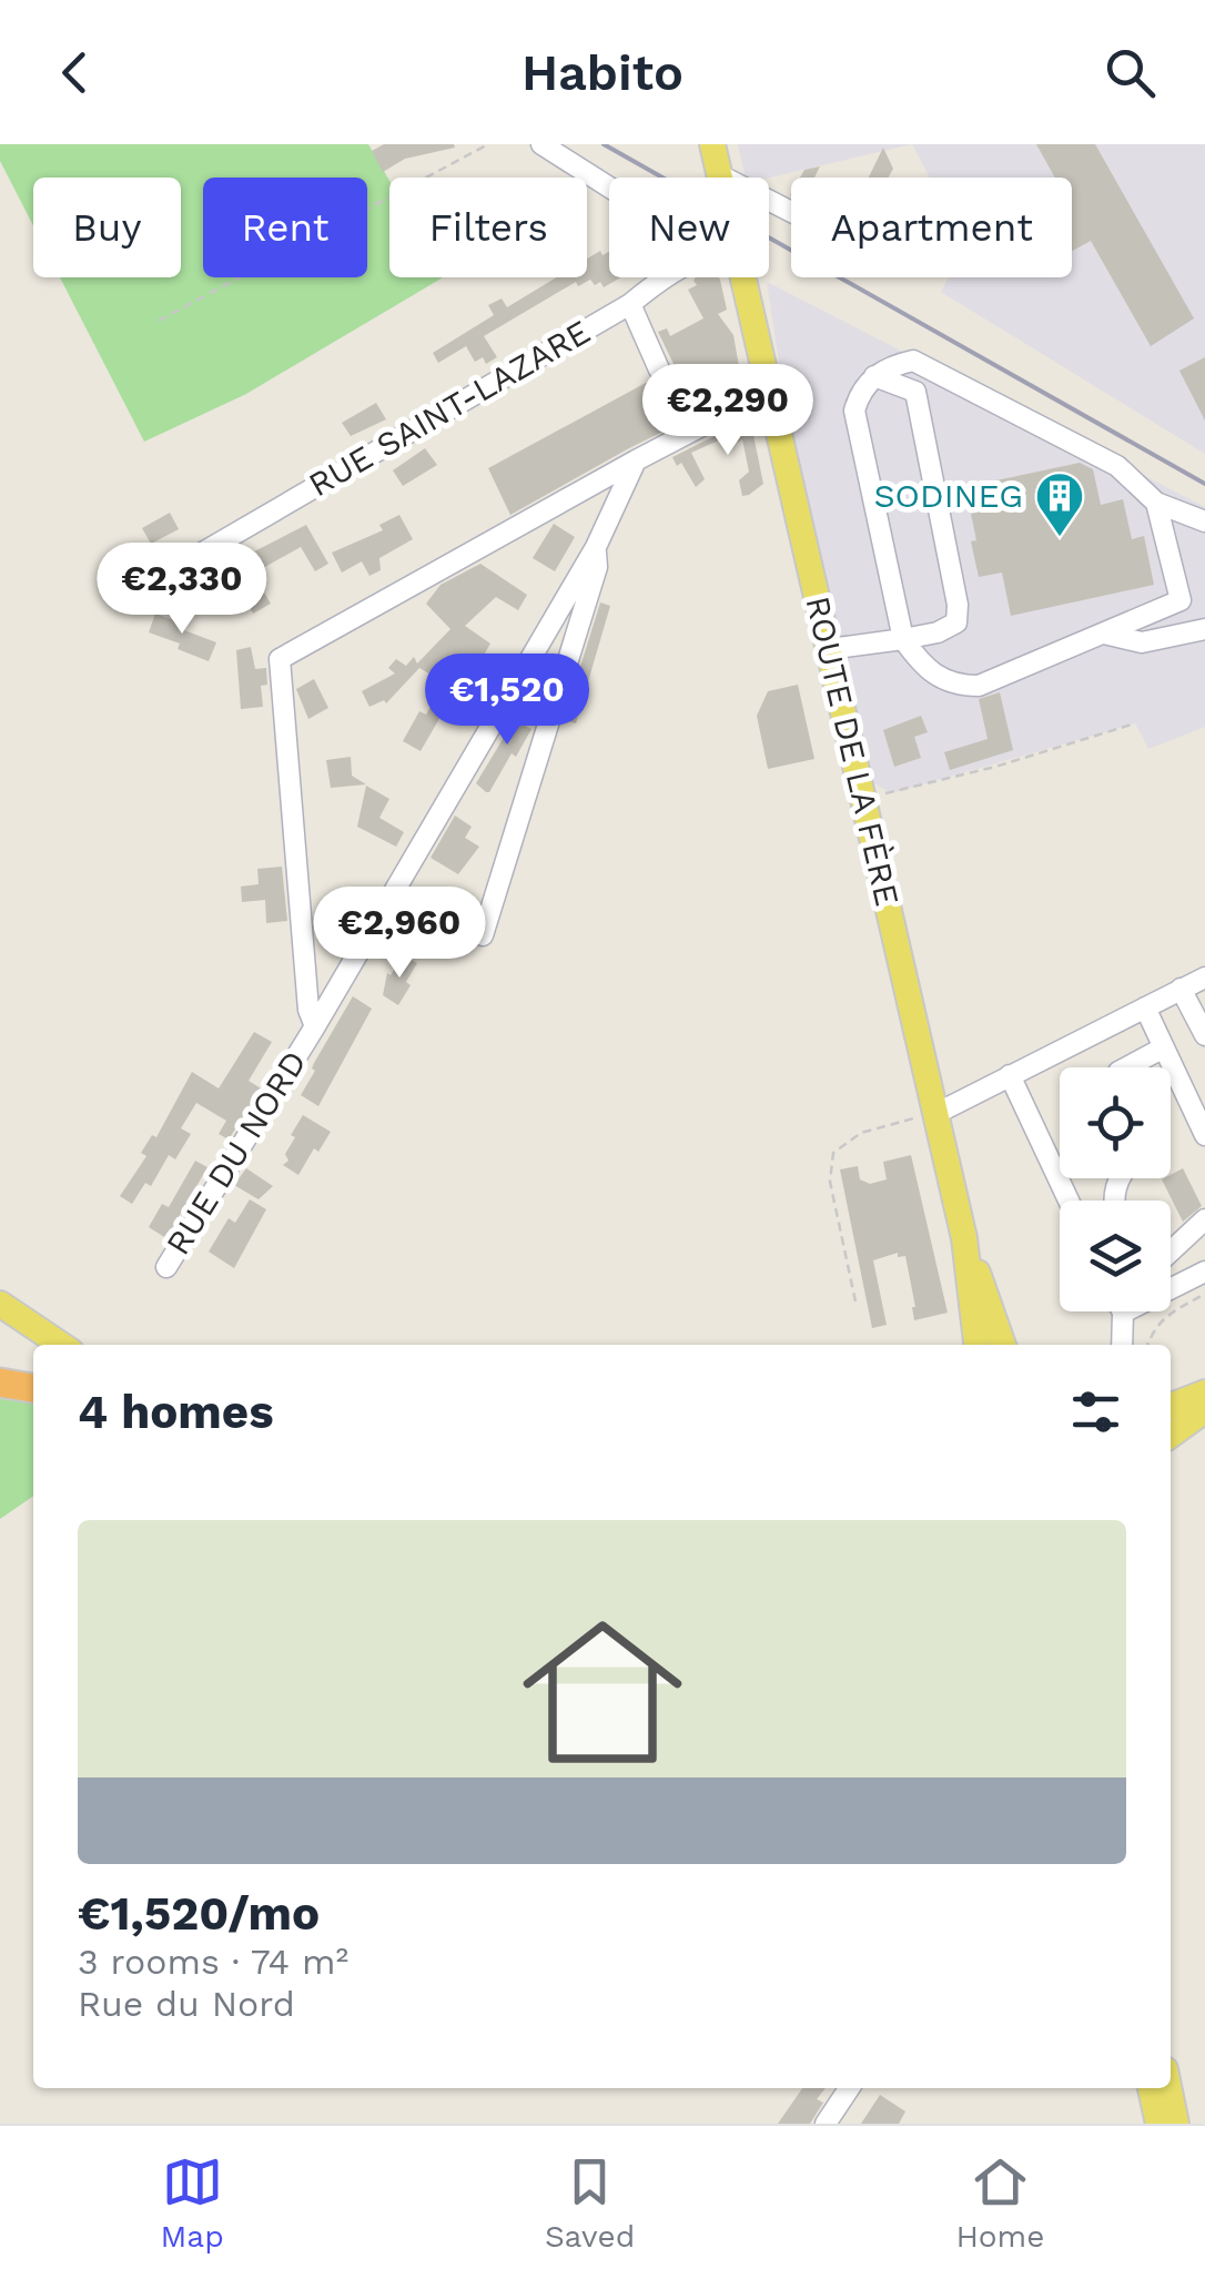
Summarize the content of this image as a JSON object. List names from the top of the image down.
{
  "streets": {
    "main road": ["ROUTE DE LA FÈRE"],
    "street": ["RUE SAINT-LAZARE", "RUE DU NORD"]
  },
  "places": {
    "building": ["SODINEG"]
  },
  "page": {
    "header": "Habito",
    "chip": [
      "Buy",
      "Rent",
      "Filters",
      "New",
      "Apartment"
    ],
    "price": [
      "€2,290",
      "€2,330",
      "€1,520",
      "€2,960"
    ],
    "heading": "4 homes",
    "list": [
      {
        "name": "€1,520/mo",
        "note": "3 rooms · 74 m² · Rue du Nord"
      }
    ],
    "tabs": ["Map", "Saved", "Home"]
  }
}
